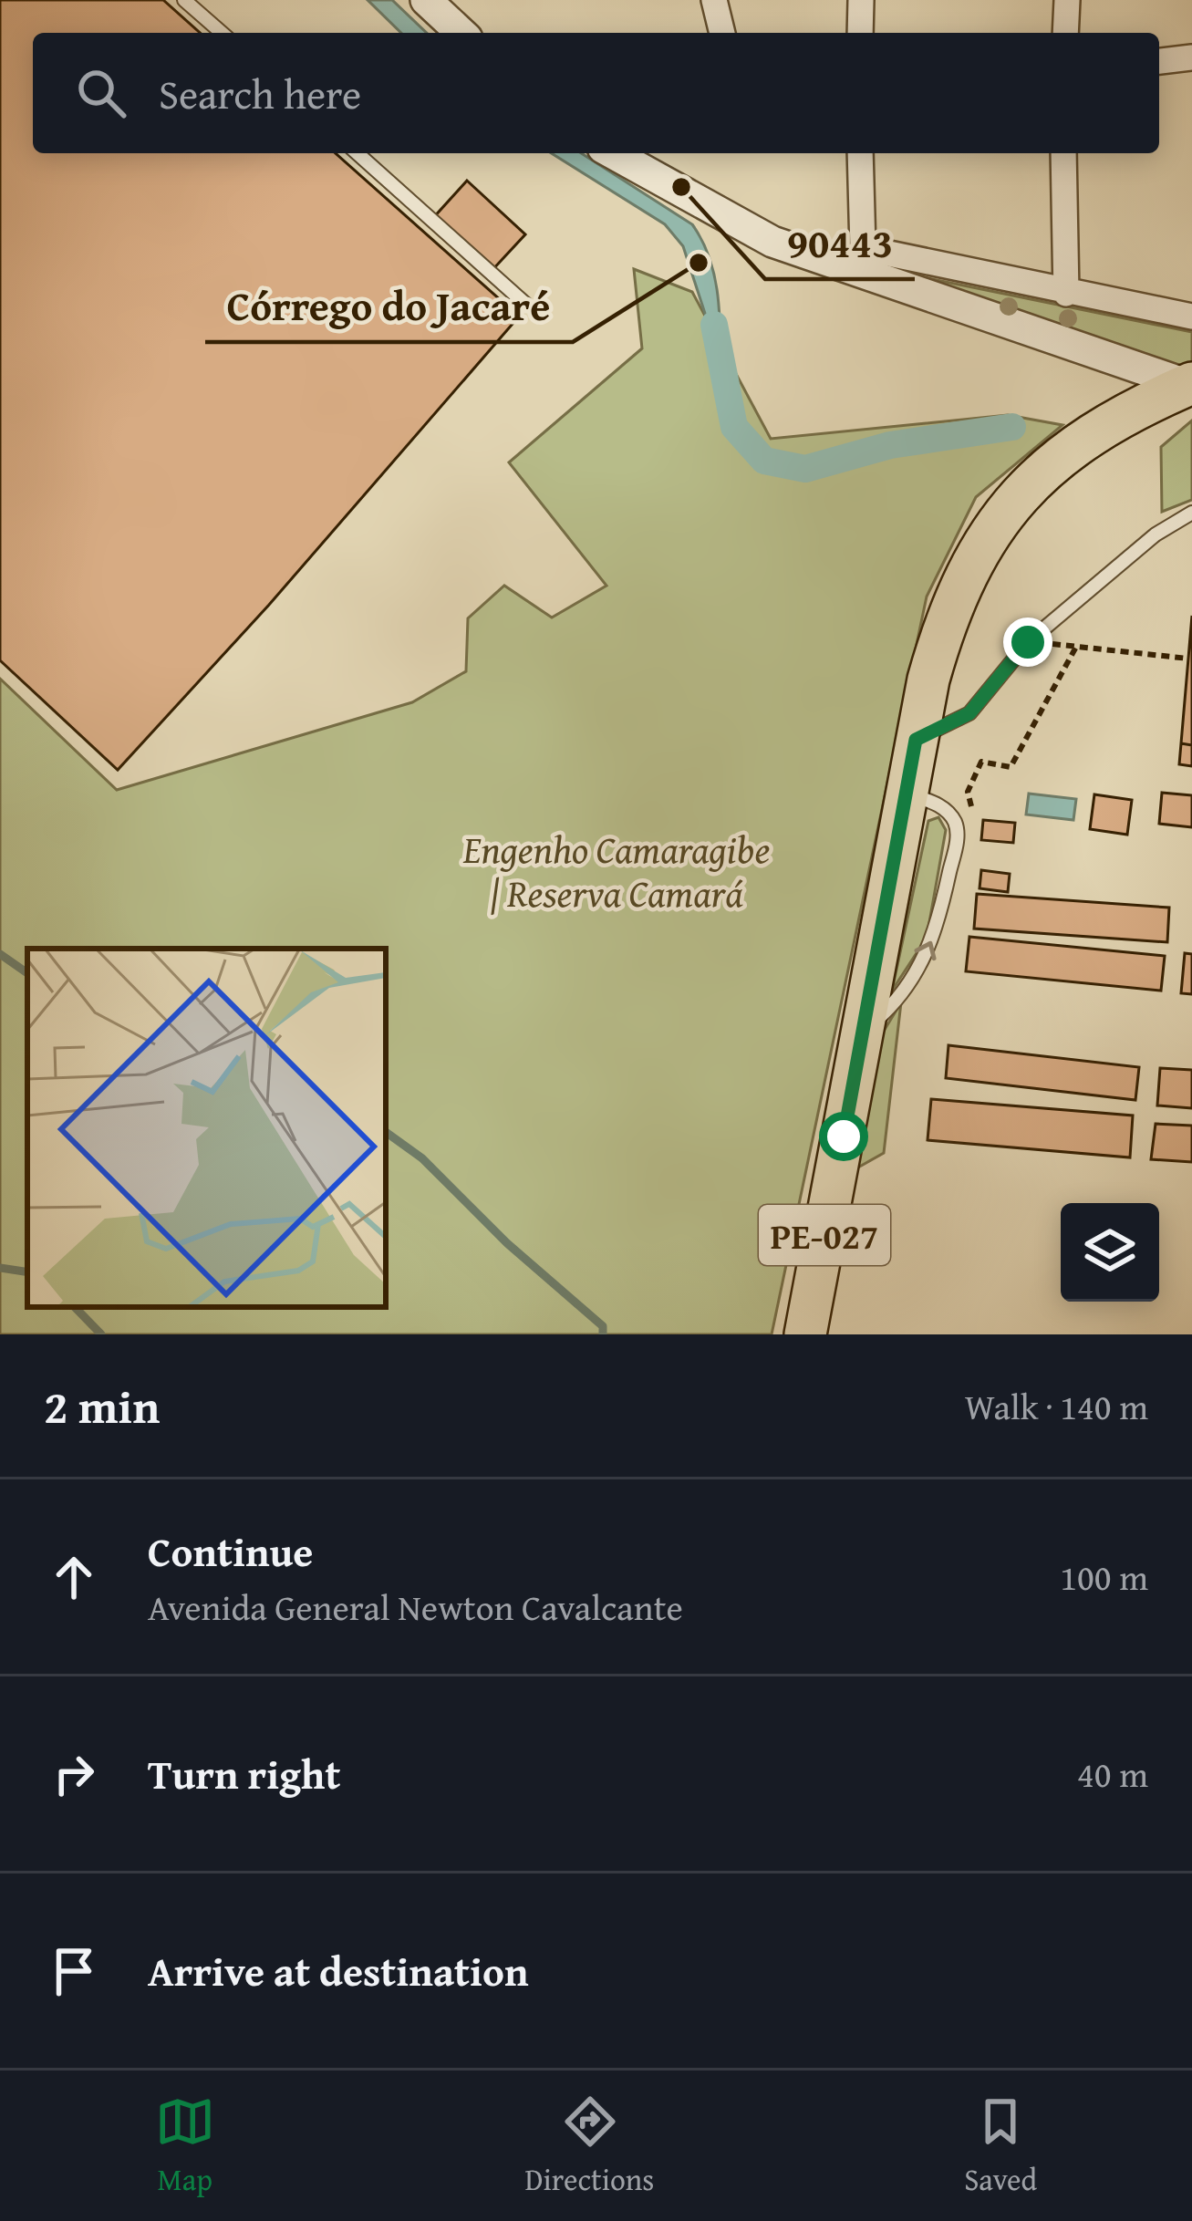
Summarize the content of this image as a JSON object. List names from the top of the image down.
{
  "streets": {
    "main road": ["PE-027"]
  },
  "parks": ["Engenho Camaragibe | Reserva Camará"],
  "places": ["90443", "Córrego do Jacaré"],
  "page": {
    "search": "Search here",
    "heading": ["2 min", "Walk · 140 m"],
    "list": [
      ["Continue", "Avenida General Newton Cavalcante", "100 m"],
      ["Turn right", "40 m"],
      "Arrive at destination"
    ],
    "nav": ["Map", "Directions", "Saved"]
  }
}
